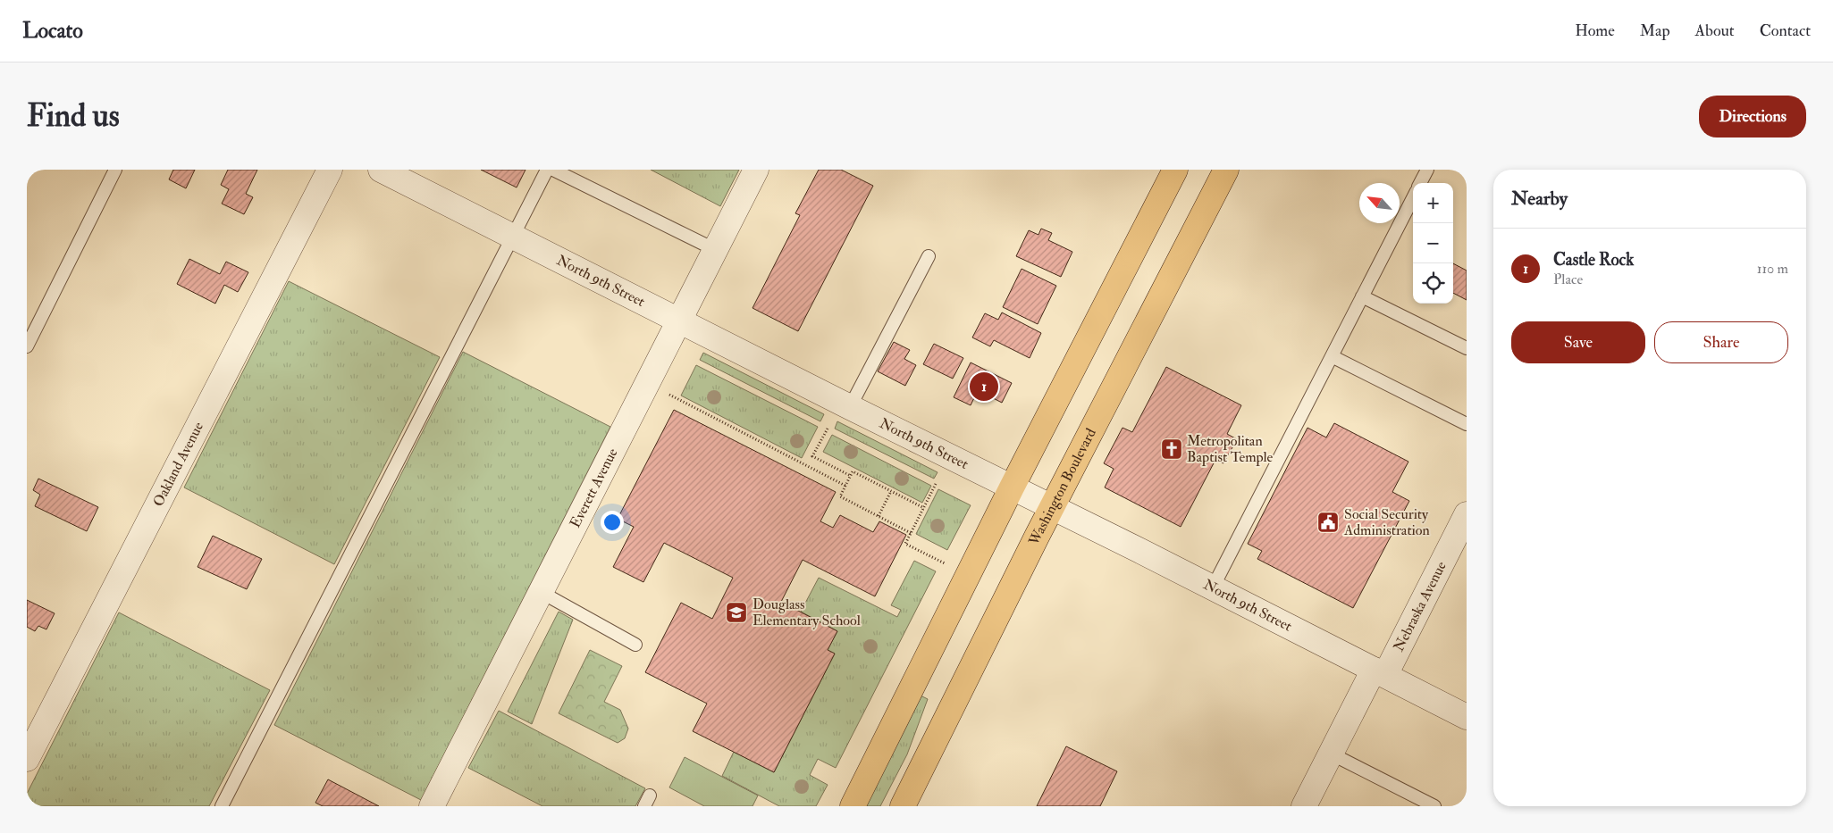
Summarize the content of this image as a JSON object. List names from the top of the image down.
{
  "streets": {
    "main road": ["Washington Boulevard"],
    "street": [
      "North 9th Street",
      "Oakland Avenue",
      "Everett Avenue",
      "Nebraska Avenue"
    ]
  },
  "crossings": [
    ["North 9th Street", "Everett Avenue"],
    ["North 9th Street", "Washington Boulevard"],
    ["North 9th Street", "Nebraska Avenue"]
  ],
  "places": {
    "church": ["Metropolitan Baptist Temple"],
    "public building": ["Social Security Administration"],
    "school or university": ["Douglass Elementary School"]
  },
  "north": "top left",
  "page": {
    "header": "Locato",
    "nav": [
      "Home",
      "Map",
      "About",
      "Contact"
    ],
    "buttons": [
      "Directions",
      ["Save", "Share"]
    ],
    "title": "Find us",
    "heading": "Nearby",
    "map_buttons": ["+", "−"],
    "list": [
      {
        "mark": "1",
        "name": "Castle Rock",
        "note": "Place",
        "value": "110 m"
      }
    ],
    "pins": "1"
  }
}
